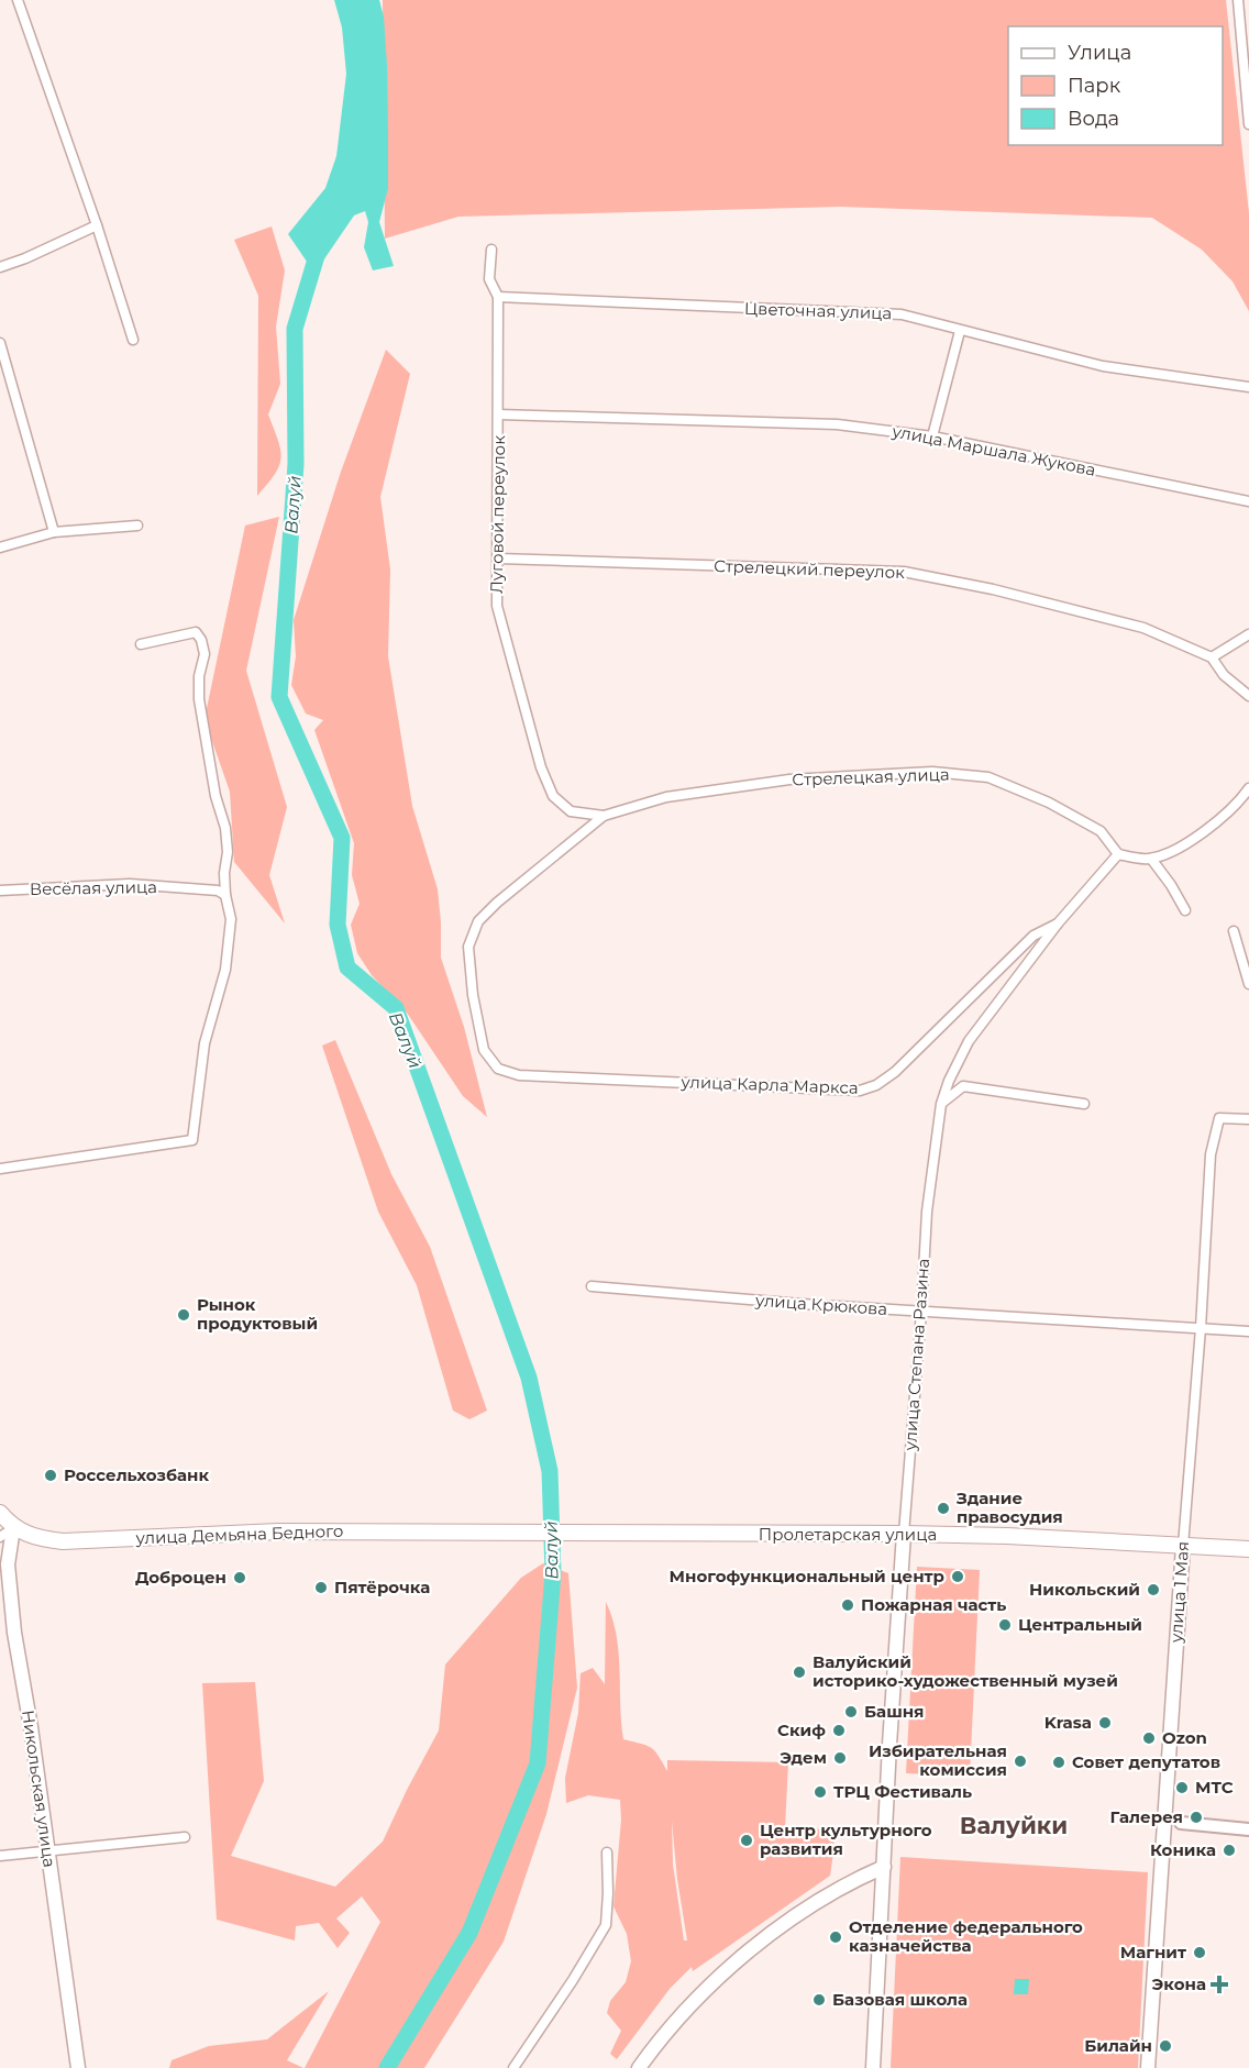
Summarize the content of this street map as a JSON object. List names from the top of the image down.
{
  "streets": {
    "main road": [
      "улица Степана Разина",
      "улица Демьяна Бедного",
      "Пролетарская улица",
      "улица 1 Мая",
      "Никольская улица"
    ],
    "street": [
      "Цветочная улица",
      "улица Маршала Жукова",
      "Луговой переулок",
      "Стрелецкий переулок",
      "Стрелецкая улица",
      "Весёлая улица",
      "улица Карла Маркса",
      "улица Крюкова"
    ]
  },
  "crossings": [
    ["Цветочная улица", "Луговой переулок"],
    ["улица Маршала Жукова", "Луговой переулок"],
    ["Луговой переулок", "Стрелецкий переулок"],
    ["Луговой переулок", "Стрелецкая улица"],
    ["Луговой переулок", "улица Карла Маркса"],
    ["Стрелецкая улица", "улица Карла Маркса"],
    ["Стрелецкая улица", "улица Степана Разина"],
    ["улица Карла Маркса", "улица Степана Разина"],
    ["улица Крюкова", "улица Степана Разина"],
    ["улица Крюкова", "улица 1 Мая"],
    ["улица Степана Разина", "Пролетарская улица"],
    ["улица Демьяна Бедного", "Пролетарская улица"],
    ["улица Демьяна Бедного", "Никольская улица"],
    ["Пролетарская улица", "улица 1 Мая"]
  ],
  "districts": ["Валуйки"],
  "water": ["Валуй"],
  "places": {
    "other": [
      "Рынок продуктовый",
      "Россельхозбанк",
      "Здание правосудия",
      "Многофункциональный центр",
      "Доброцен",
      "Пятёрочка",
      "Никольский",
      "Пожарная часть",
      "Центральный",
      "Валуйский историко-художественный музей",
      "Башня",
      "Krasa",
      "Скиф",
      "Ozon",
      "Эдем",
      "Избирательная комиссия",
      "Совет депутатов",
      "МТС",
      "ТРЦ Фестиваль",
      "Галерея",
      "Центр культурного развития",
      "Коника",
      "Отделение федерального казначейства",
      "Магнит",
      "Базовая школа",
      "Билайн"
    ],
    "health": ["Экона"]
  },
  "legend": ["Улица", "Парк", "Вода"]
}
